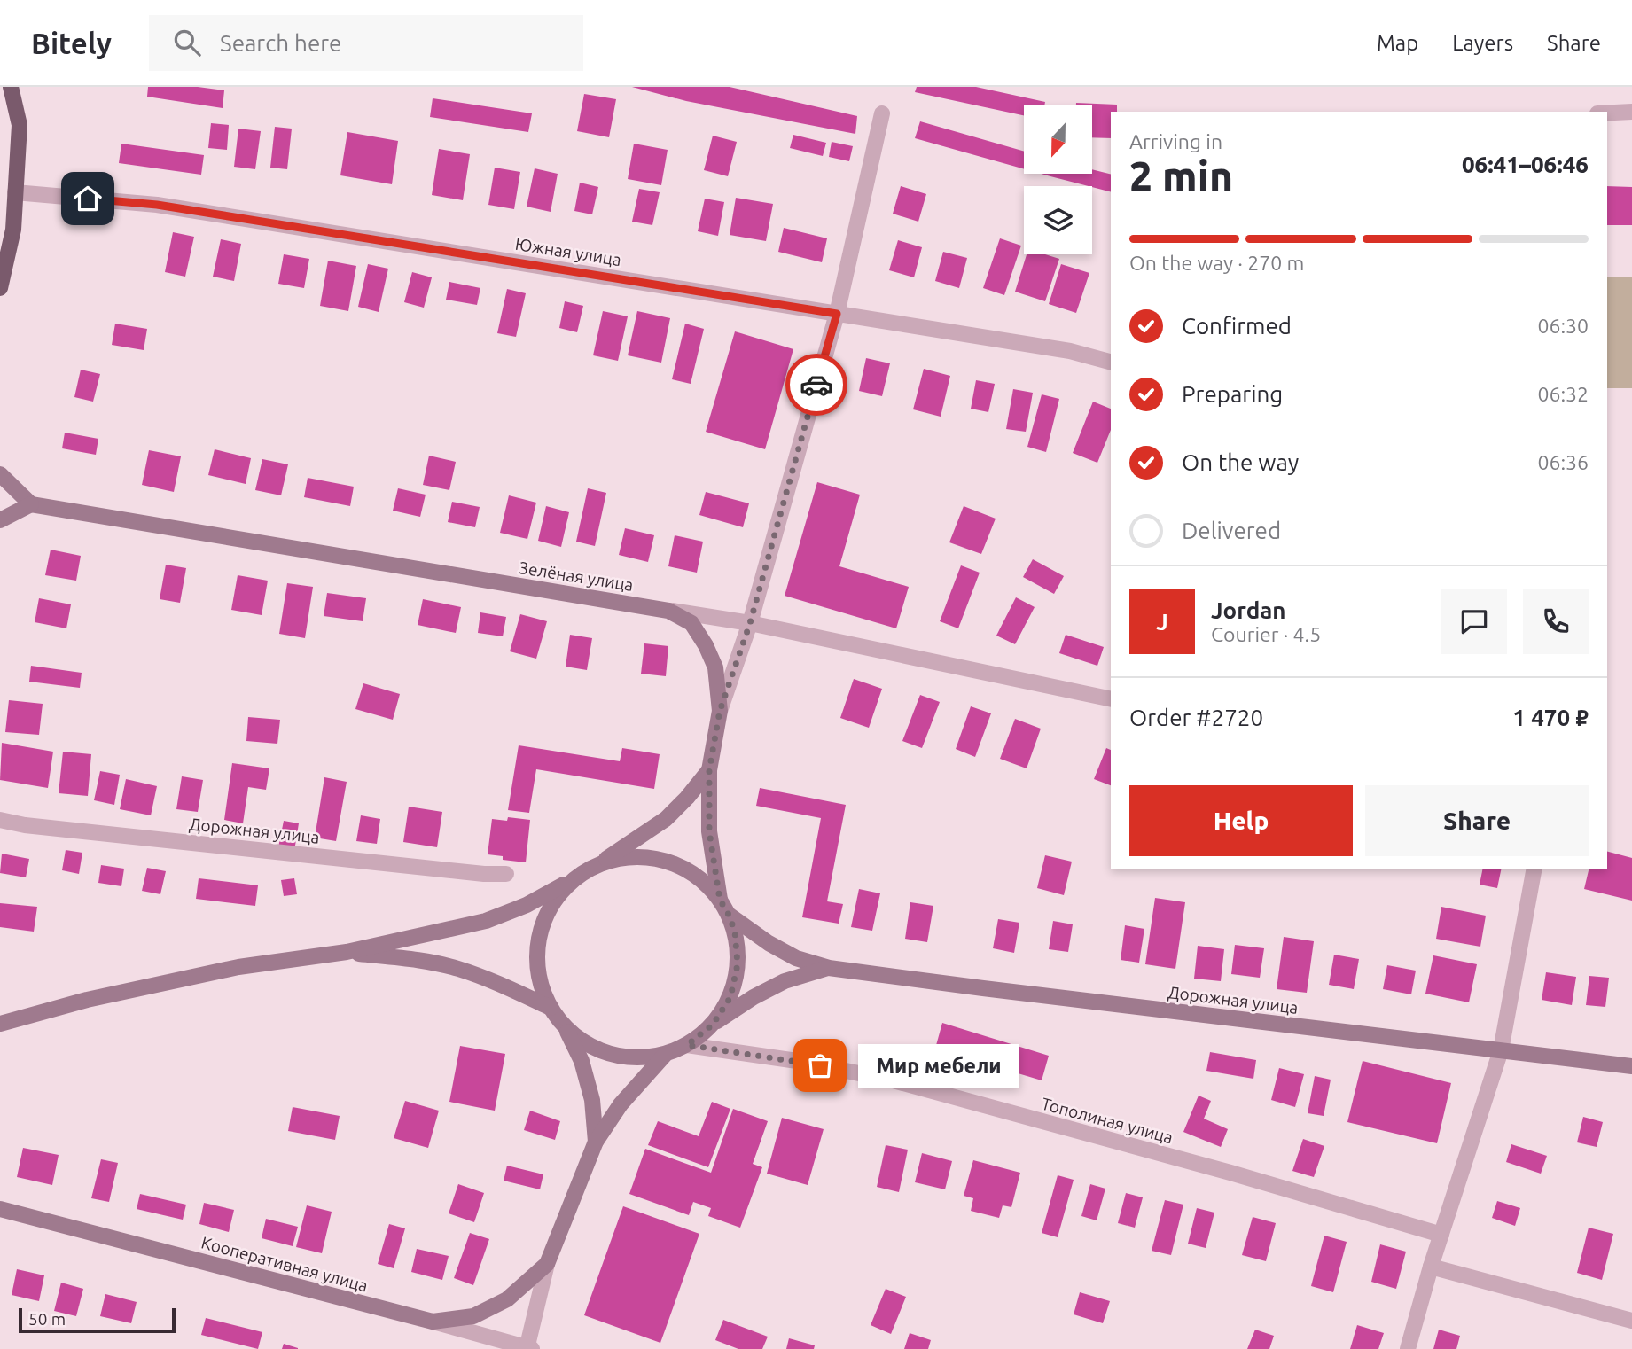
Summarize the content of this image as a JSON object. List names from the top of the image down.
{
  "streets": {
    "main road": ["Зелёная улица", "Дорожная улица", "Кооперативная улица"],
    "street": ["Южная улица", "Тополиная улица"]
  },
  "places": ["Мир мебели"],
  "scale_bar": "50 m",
  "north": "bottom",
  "page": {
    "header": "Bitely",
    "search": "Search here",
    "nav": ["Map", "Layers", "Share"],
    "heading": ["2 min", "Arriving in", "06:41–06:46"],
    "panel": [
      "Jordan",
      "Courier · 4.5",
      "Order #2720",
      "1 470 ₽"
    ],
    "bar": "On the way · 270 m",
    "list": [
      ["Confirmed", "06:30"],
      ["Preparing", "06:32"],
      ["On the way", "06:36"],
      "Delivered"
    ],
    "round": "J",
    "buttons": ["Help", "Share"],
    "bubble": "Мир мебели",
    "scale": "50 m"
  }
}
